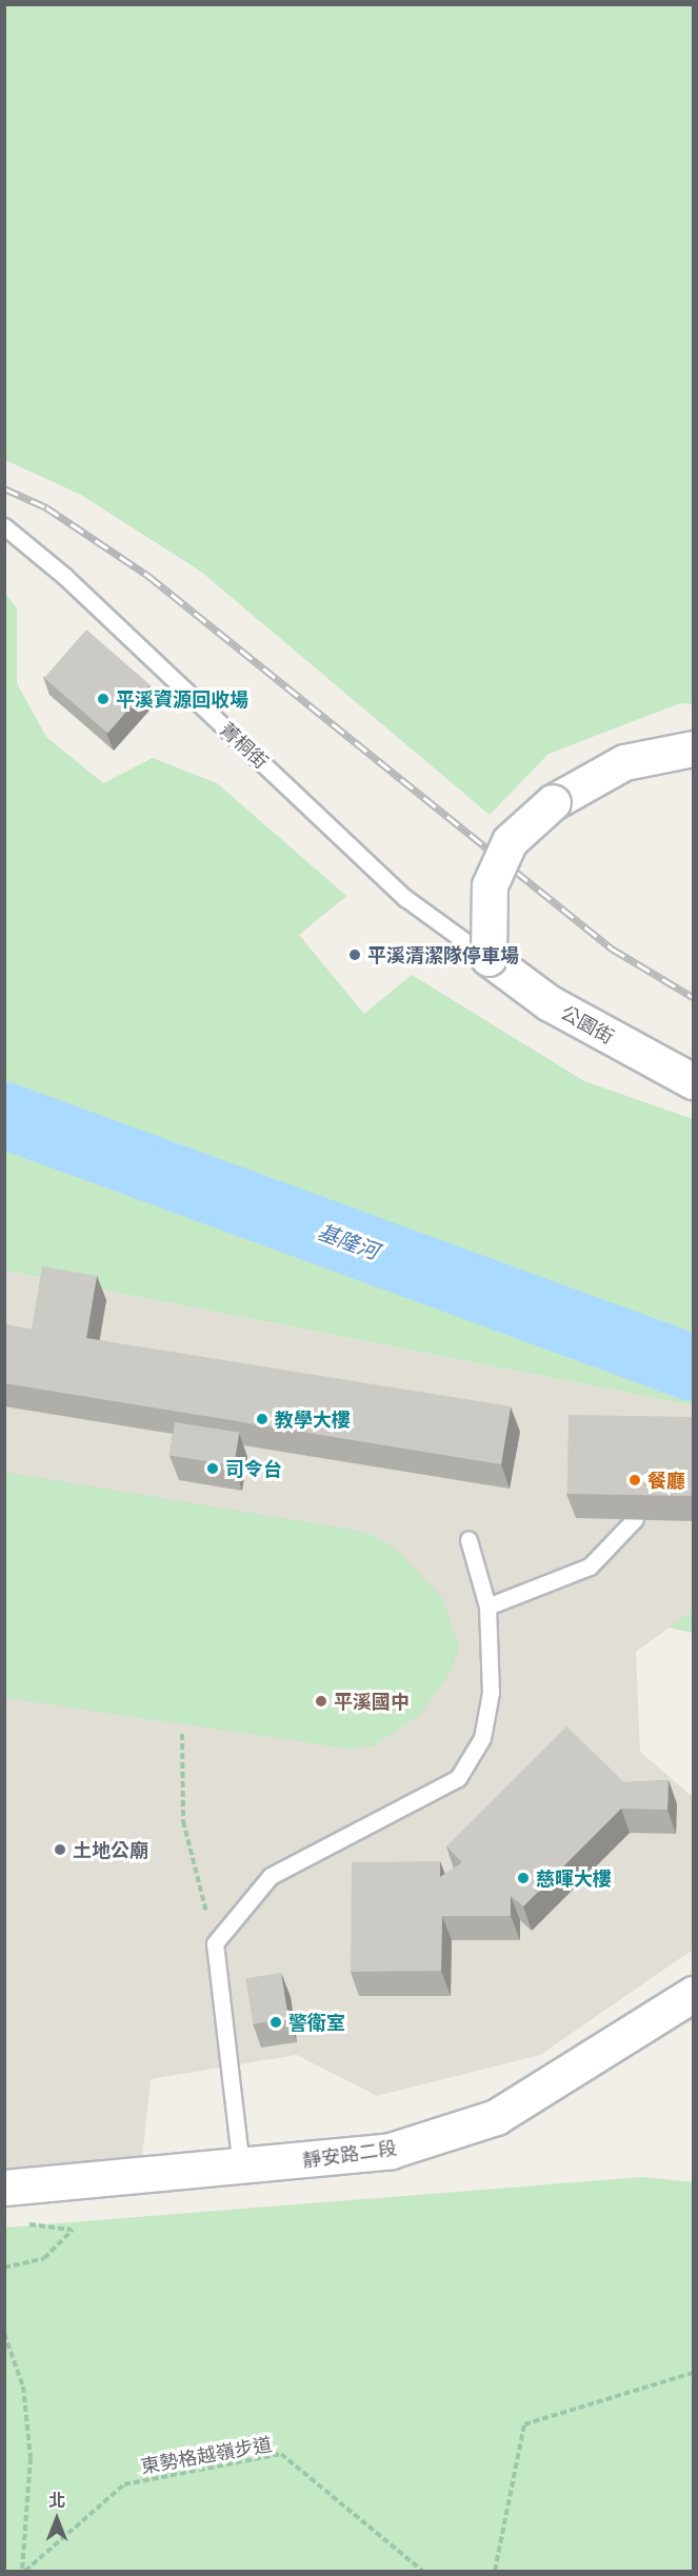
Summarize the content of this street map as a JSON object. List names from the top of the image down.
{
  "streets": {
    "main road": ["公園街", "靜安路二段"],
    "lane": ["菁桐街"],
    "path": ["東勢格越嶺步道"]
  },
  "crossings": [
    ["菁桐街", "公園街"]
  ],
  "water": ["基隆河"],
  "places": [
    "平溪資源回收場",
    "平溪清潔隊停車場",
    "教學大樓",
    "司令台",
    "餐廳",
    "平溪國中",
    "土地公廟",
    "慈暉大樓",
    "警衛室"
  ],
  "north": "top"
}
